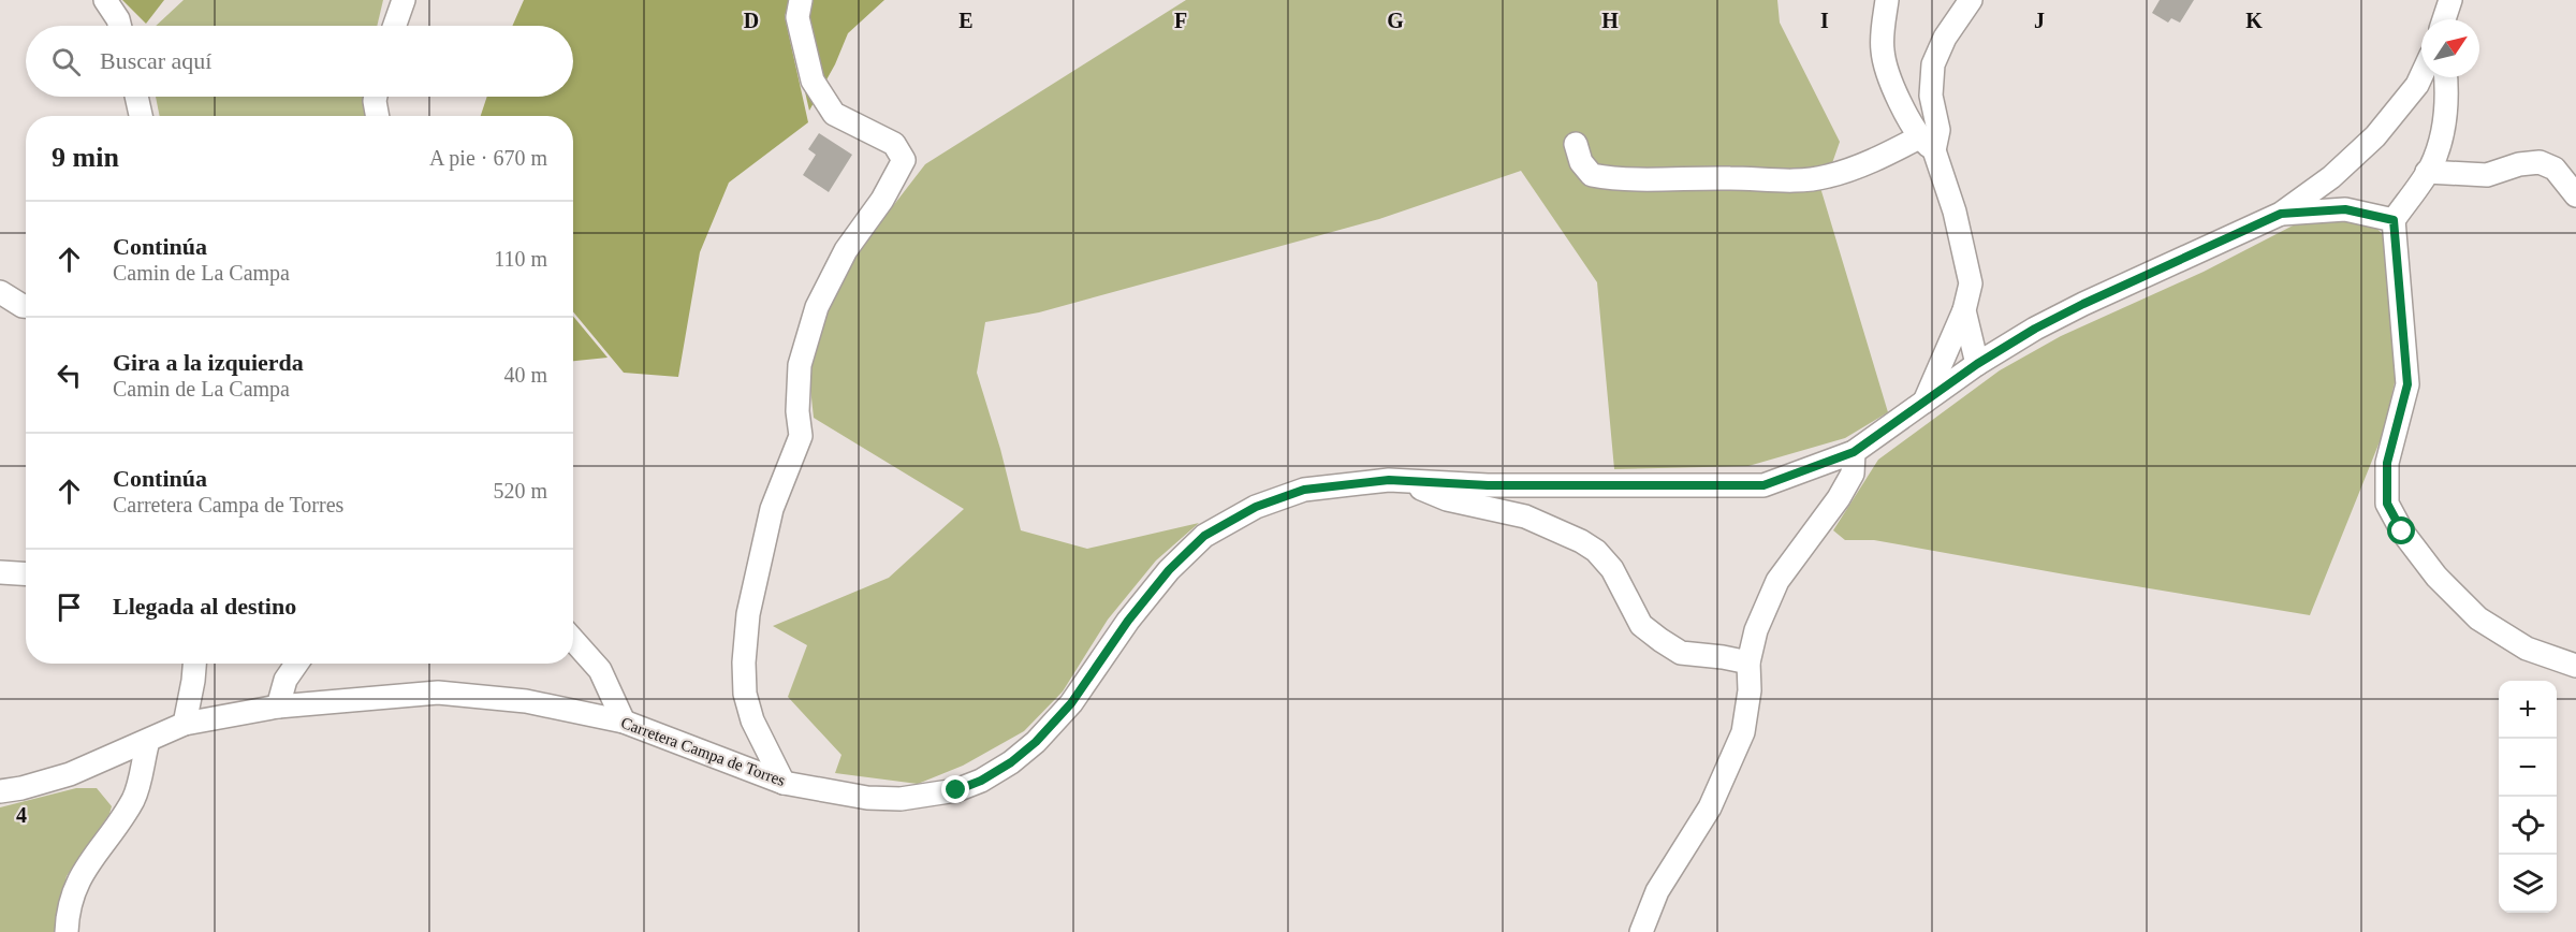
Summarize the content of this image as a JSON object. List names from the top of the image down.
{
  "streets": {
    "street": ["Carretera Campa de Torres"]
  },
  "north": "top right",
  "page": {
    "search": "Buscar aquí",
    "heading": ["9 min", "A pie · 670 m"],
    "list": [
      ["Continúa", "Camin de La Campa", "110 m"],
      ["Gira a la izquierda", "Camin de La Campa", "40 m"],
      ["Continúa", "Carretera Campa de Torres", "520 m"],
      "Llegada al destino"
    ],
    "map_buttons": ["+", "−"]
  },
  "grid": {
    "columns": [
      "D",
      "E",
      "F",
      "G",
      "H",
      "I",
      "J",
      "K"
    ],
    "rows": ["4"]
  }
}
